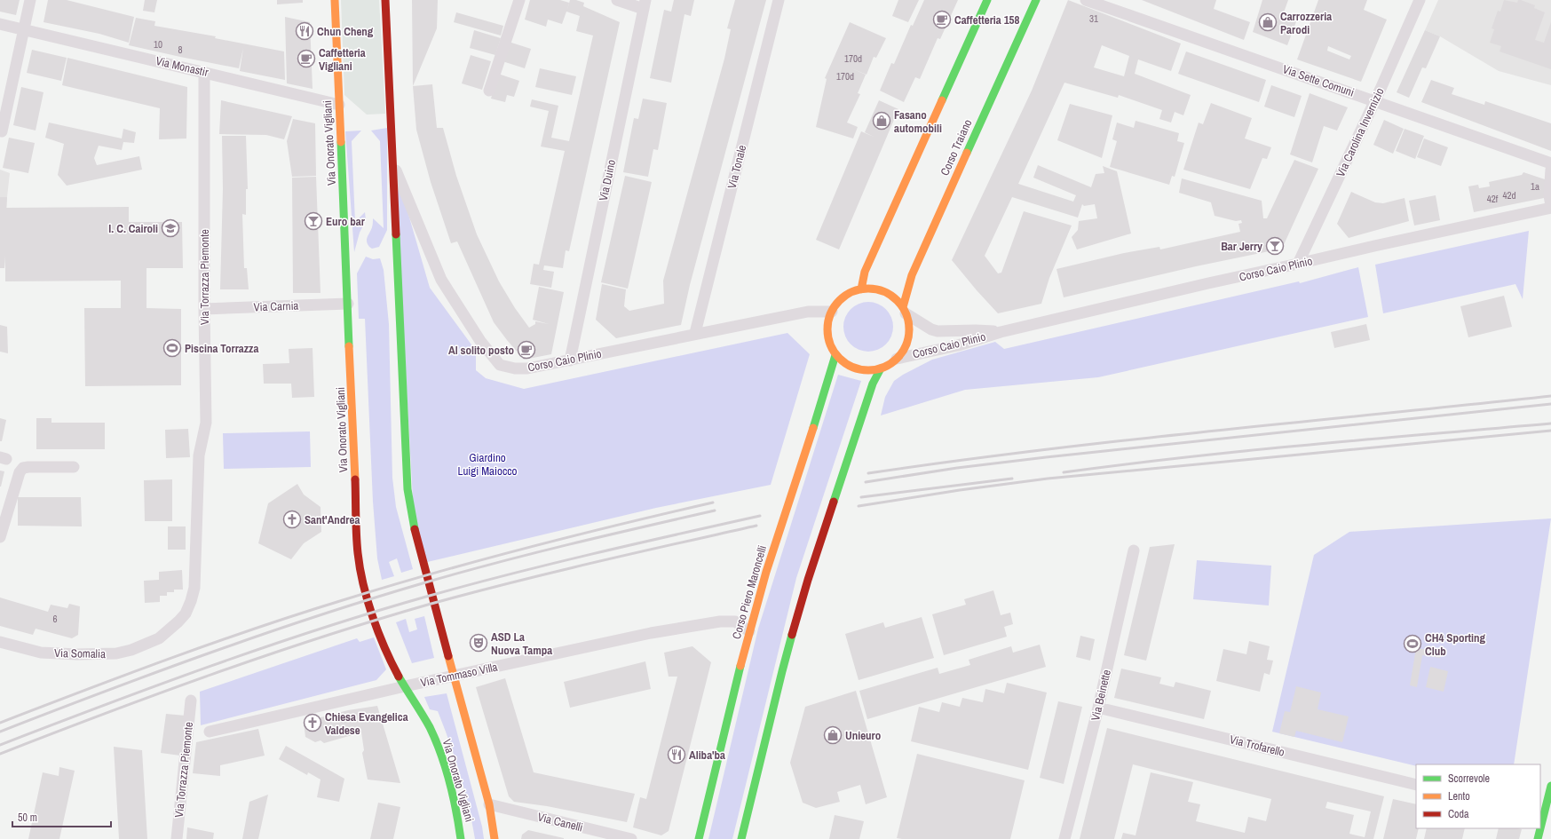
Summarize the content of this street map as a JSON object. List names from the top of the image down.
{
  "streets": {
    "main road": ["Via Onorato Vigliani", "Corso Traiano", "Corso Piero Maroncelli"],
    "street": [
      "Via Monastir",
      "Via Sette Comuni",
      "Via Carolina Invernizio",
      "Via Tonale",
      "Via Duino",
      "Corso Caio Plinio",
      "Via Torrazza Piemonte",
      "Via Carnia",
      "Via Somalia",
      "Via Tommaso Villa",
      "Via Beinette",
      "Via Trofarello",
      "Via Canelli"
    ]
  },
  "crossings": [
    ["Via Monastir", "Via Onorato Vigliani"],
    ["Via Monastir", "Via Torrazza Piemonte"],
    ["Via Sette Comuni", "Via Carolina Invernizio"],
    ["Via Carolina Invernizio", "Corso Caio Plinio"],
    ["Via Onorato Vigliani", "Corso Caio Plinio"],
    ["Via Onorato Vigliani", "Via Carnia"],
    ["Via Onorato Vigliani", "Via Tommaso Villa"],
    ["Via Onorato Vigliani", "Via Canelli"],
    ["Corso Traiano", "Corso Caio Plinio"],
    ["Corso Traiano", "Corso Piero Maroncelli"],
    ["Via Tonale", "Corso Caio Plinio"],
    ["Via Duino", "Corso Caio Plinio"],
    ["Corso Caio Plinio", "Corso Piero Maroncelli"],
    ["Via Torrazza Piemonte", "Via Carnia"],
    ["Via Torrazza Piemonte", "Via Somalia"],
    ["Corso Piero Maroncelli", "Via Tommaso Villa"],
    ["Via Beinette", "Via Trofarello"]
  ],
  "parks": ["Giardino Luigi Maiocco"],
  "places": {
    "cafe": ["Caffetteria 158", "Caffetteria Vigliani", "Al solito posto"],
    "shop": ["Carrozzeria Parodi", "Fasano automobili", "Unieuro"],
    "restaurant": ["Chun Cheng", "Aliba'ba"],
    "bar": ["Euro bar", "Bar Jerry"],
    "school or university": ["I. C. Cairoli"],
    "sports": ["Piscina Torrazza", "CH4 Sporting Club"],
    "church": ["Sant'Andrea", "Chiesa Evangelica Valdese"],
    "theatre": ["ASD La Nuova Tampa"]
  },
  "house_numbers": [
    "31",
    "10",
    "8",
    "170d",
    "170d",
    "1a",
    "42d",
    "42f",
    "6"
  ],
  "legend": ["Scorrevole", "Lento", "Coda"],
  "scale_bar": "50 m"
}
